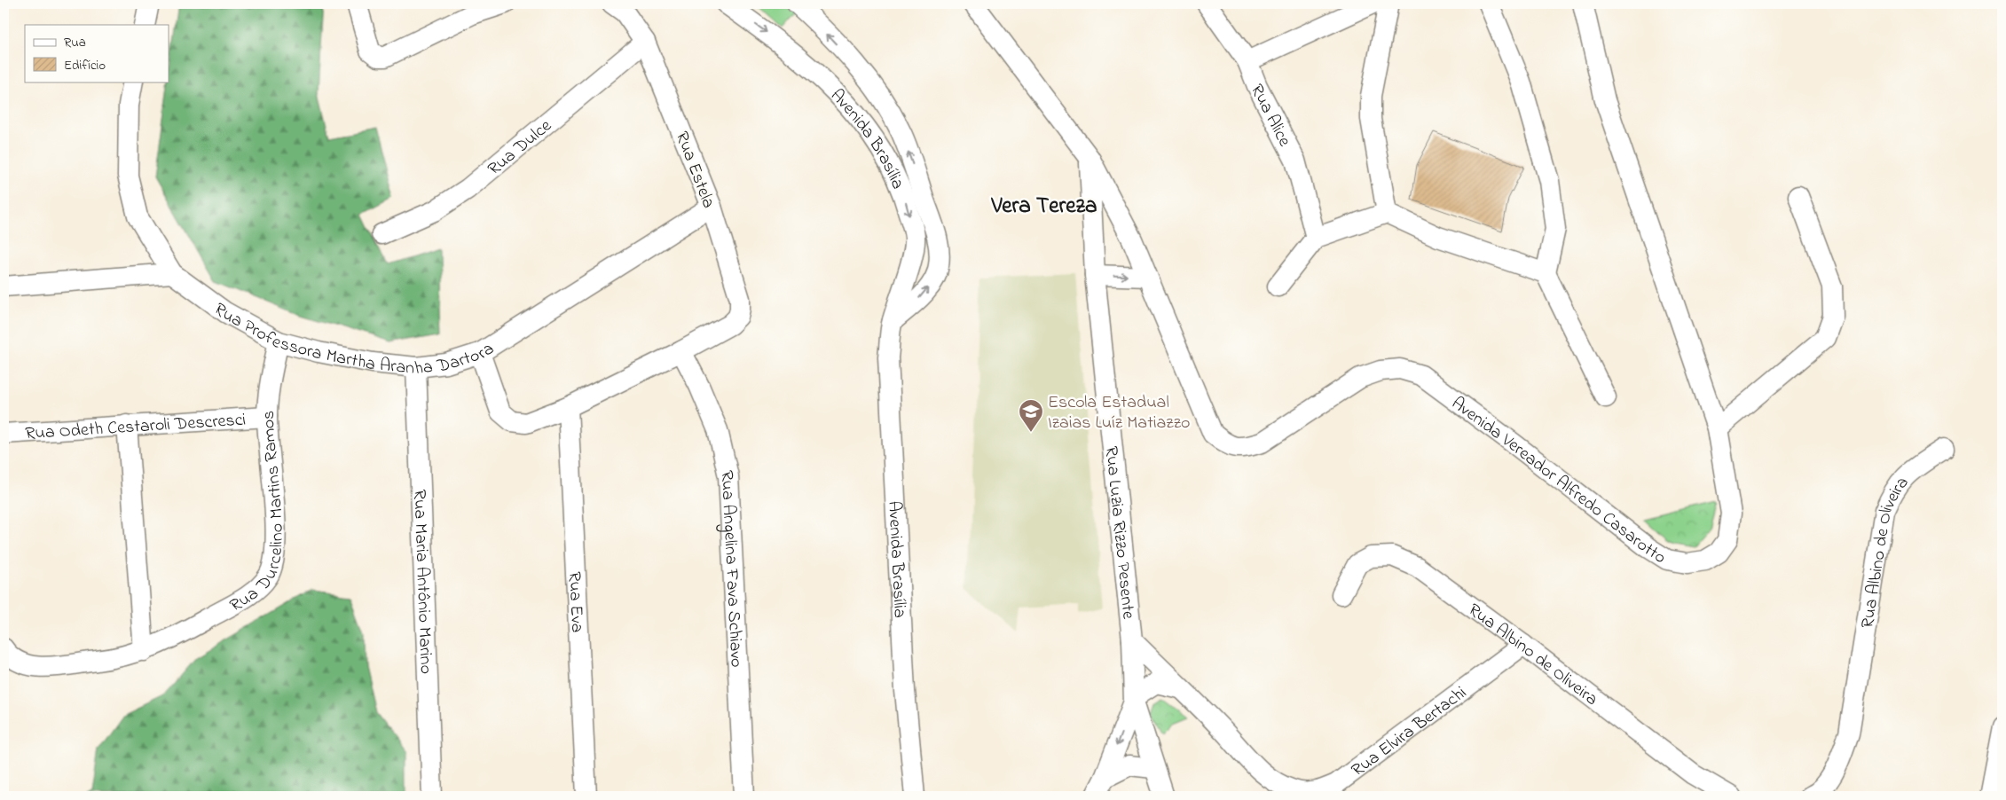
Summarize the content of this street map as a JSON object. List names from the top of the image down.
{
  "streets": {
    "street": [
      "Rua Alice",
      "Avenida Brasília",
      "Rua Dulce",
      "Rua Estela",
      "Rua Professora Martha Aranha Dartora",
      "Rua Odeth Cestaroli Descresci",
      "Avenida Vereador Alfredo Casarotto",
      "Rua Durcelino Martins Ramos",
      "Rua Luzia Rizzo Pesente",
      "Rua Albino de Oliveira",
      "Rua Angelina Fava Schiavo",
      "Rua Maria Antônio Marino",
      "Rua Eva",
      "Rua Elvira Bertachi"
    ]
  },
  "crossings": [
    ["Rua Dulce", "Rua Estela"],
    ["Rua Estela", "Rua Professora Martha Aranha Dartora"],
    ["Rua Estela", "Rua Angelina Fava Schiavo"],
    ["Rua Professora Martha Aranha Dartora", "Rua Durcelino Martins Ramos"],
    ["Rua Professora Martha Aranha Dartora", "Rua Maria Antônio Marino"],
    ["Rua Odeth Cestaroli Descresci", "Rua Durcelino Martins Ramos"],
    ["Avenida Vereador Alfredo Casarotto", "Rua Luzia Rizzo Pesente"],
    ["Rua Luzia Rizzo Pesente", "Rua Elvira Bertachi"],
    ["Rua Albino de Oliveira", "Rua Elvira Bertachi"]
  ],
  "districts": ["Vera Tereza"],
  "places": {
    "school or university": ["Escola Estadual Izaias Luíz Matiazzo"]
  },
  "legend": ["Rua", "Edifício"]
}
